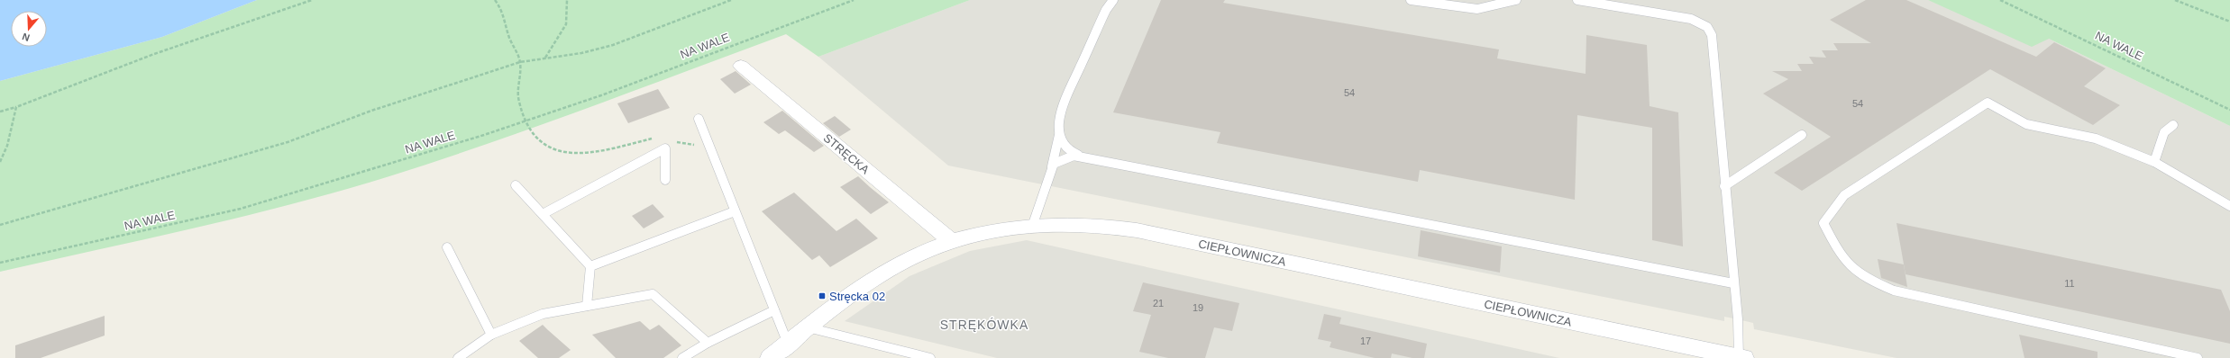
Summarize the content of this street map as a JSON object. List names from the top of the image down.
{
  "streets": {
    "street": ["STRĘCKA", "CIEPŁOWNICZA"],
    "path": ["NA WALE"]
  },
  "crossings": [
    ["STRĘCKA", "CIEPŁOWNICZA"]
  ],
  "districts": ["STRĘKÓWKA"],
  "places": {
    "transit": ["Stręcka 02"]
  },
  "house_numbers": [
    "54",
    "54",
    "11",
    "21",
    "19",
    "17"
  ],
  "north": "bottom"
}
